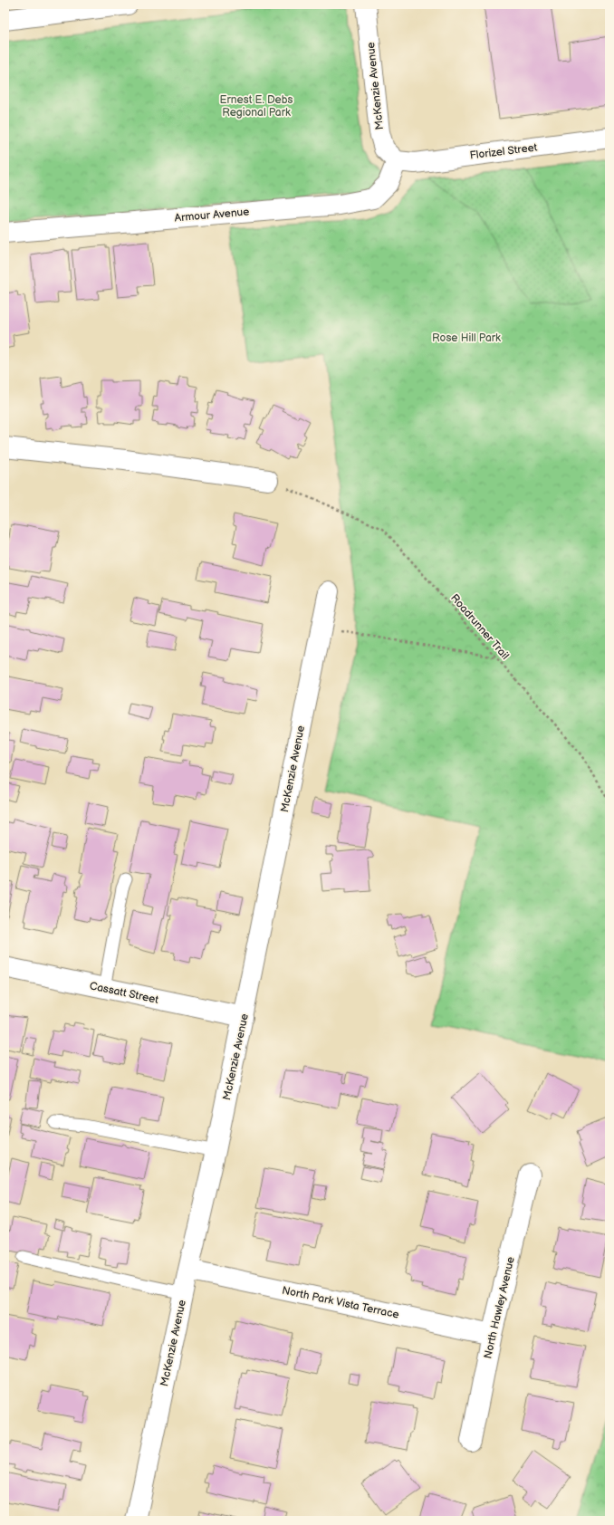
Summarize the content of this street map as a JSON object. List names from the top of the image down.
{
  "streets": {
    "street": [
      "McKenzie Avenue",
      "Florizel Street",
      "Armour Avenue",
      "Cassatt Street",
      "North Park Vista Terrace",
      "North Hawley Avenue"
    ],
    "path": ["Roadrunner Trail"]
  },
  "crossings": [
    ["McKenzie Avenue", "Florizel Street"],
    ["McKenzie Avenue", "Armour Avenue"],
    ["McKenzie Avenue", "Cassatt Street"],
    ["McKenzie Avenue", "North Park Vista Terrace"],
    ["Florizel Street", "Armour Avenue"],
    ["North Park Vista Terrace", "North Hawley Avenue"]
  ],
  "parks": ["Ernest E. Debs Regional Park", "Rose Hill Park"]
}
